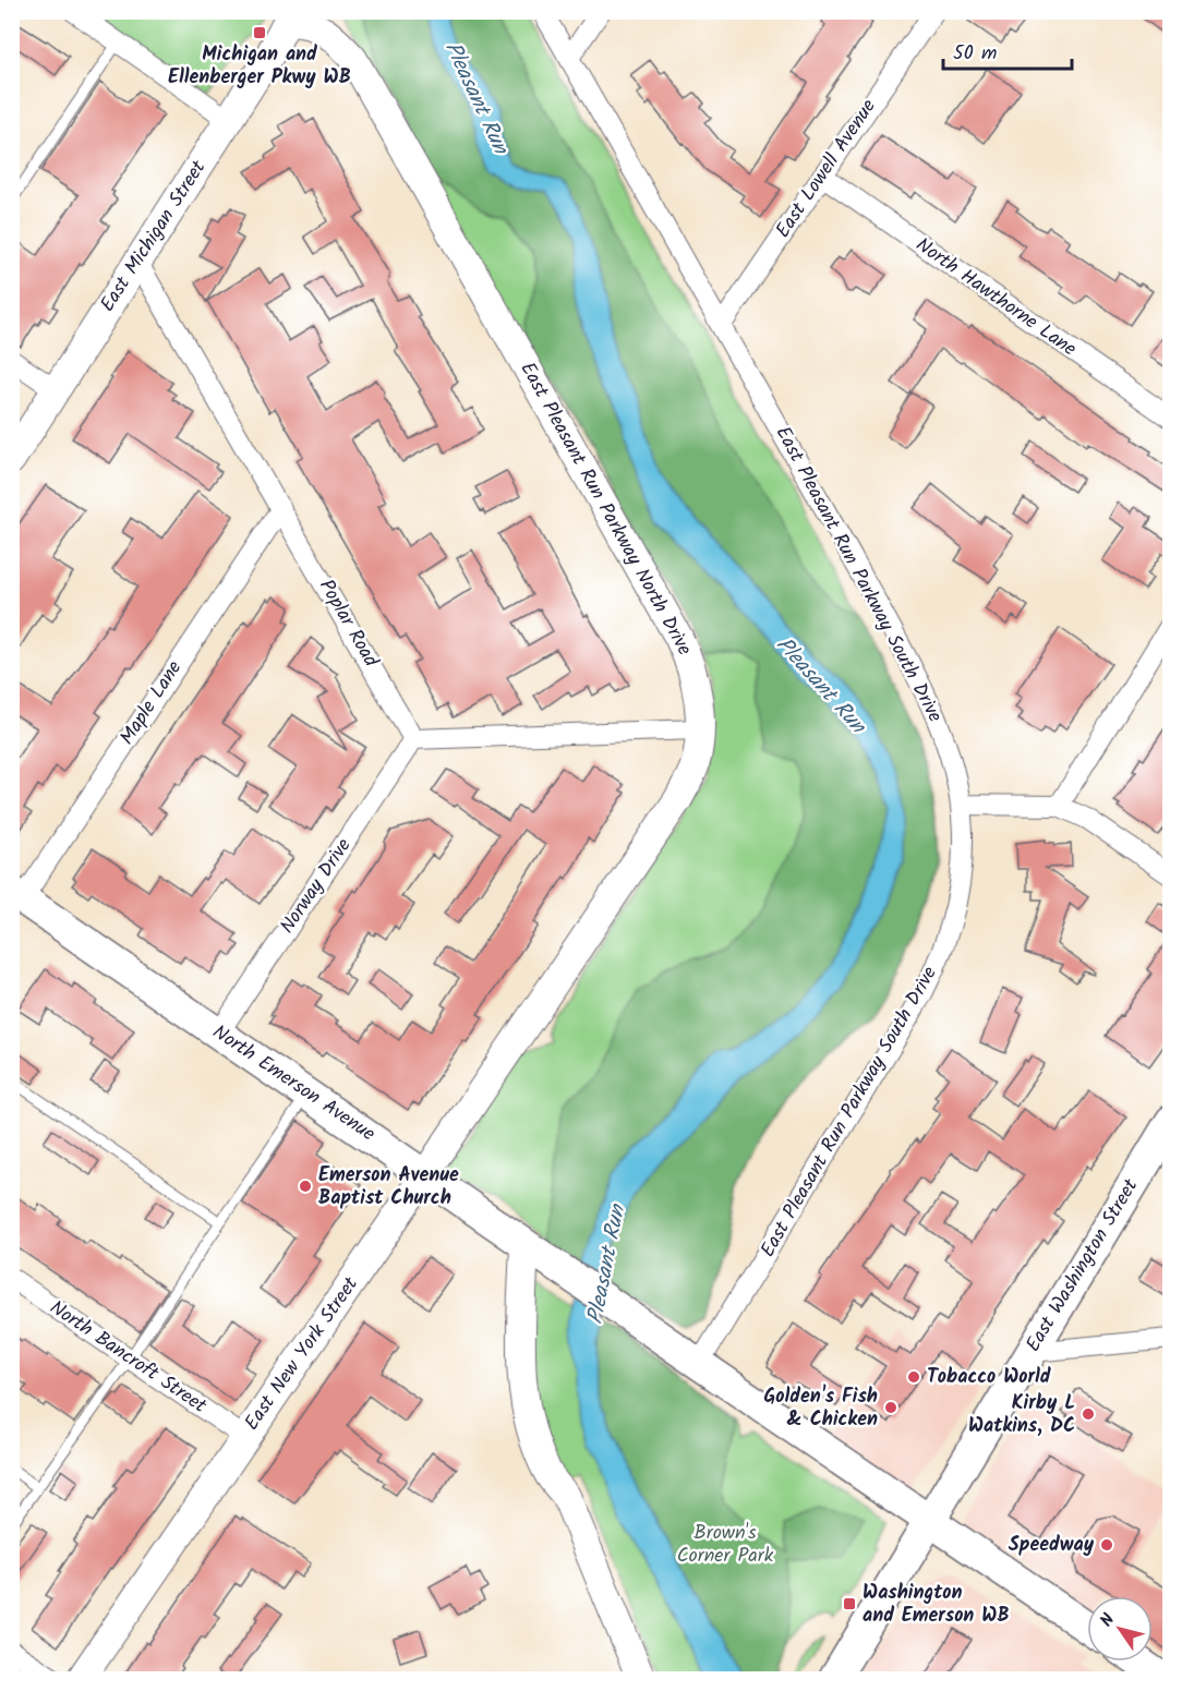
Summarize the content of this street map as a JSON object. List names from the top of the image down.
{
  "streets": {
    "main road": [
      "East Michigan Street",
      "East Pleasant Run Parkway North Drive",
      "North Emerson Avenue",
      "East Washington Street",
      "East New York Street"
    ],
    "street": [
      "East Lowell Avenue",
      "North Hawthorne Lane",
      "East Pleasant Run Parkway South Drive",
      "Poplar Road",
      "Maple Lane",
      "Norway Drive",
      "North Bancroft Street"
    ]
  },
  "crossings": [
    ["East Lowell Avenue", "North Hawthorne Lane"],
    ["East Lowell Avenue", "East Pleasant Run Parkway South Drive"],
    ["East Michigan Street", "East Pleasant Run Parkway North Drive"],
    ["East Michigan Street", "Poplar Road"],
    ["East Pleasant Run Parkway North Drive", "East New York Street"],
    ["East Pleasant Run Parkway South Drive", "North Emerson Avenue"],
    ["Poplar Road", "Maple Lane"],
    ["Poplar Road", "Norway Drive"],
    ["Maple Lane", "North Emerson Avenue"],
    ["Norway Drive", "North Emerson Avenue"],
    ["North Emerson Avenue", "East Washington Street"],
    ["North Emerson Avenue", "East New York Street"],
    ["East New York Street", "North Bancroft Street"]
  ],
  "water": ["Pleasant Run"],
  "parks": ["Brown's Corner Park"],
  "places": {
    "transit": ["Michigan and Ellenberger Pkwy WB", "Washington and Emerson WB"],
    "other": [
      "Emerson Avenue Baptist Church",
      "Tobacco World",
      "Golden's Fish & Chicken",
      "Kirby L Watkins, DC",
      "Speedway"
    ]
  },
  "scale_bar": "50 m",
  "north": "top left"
}
